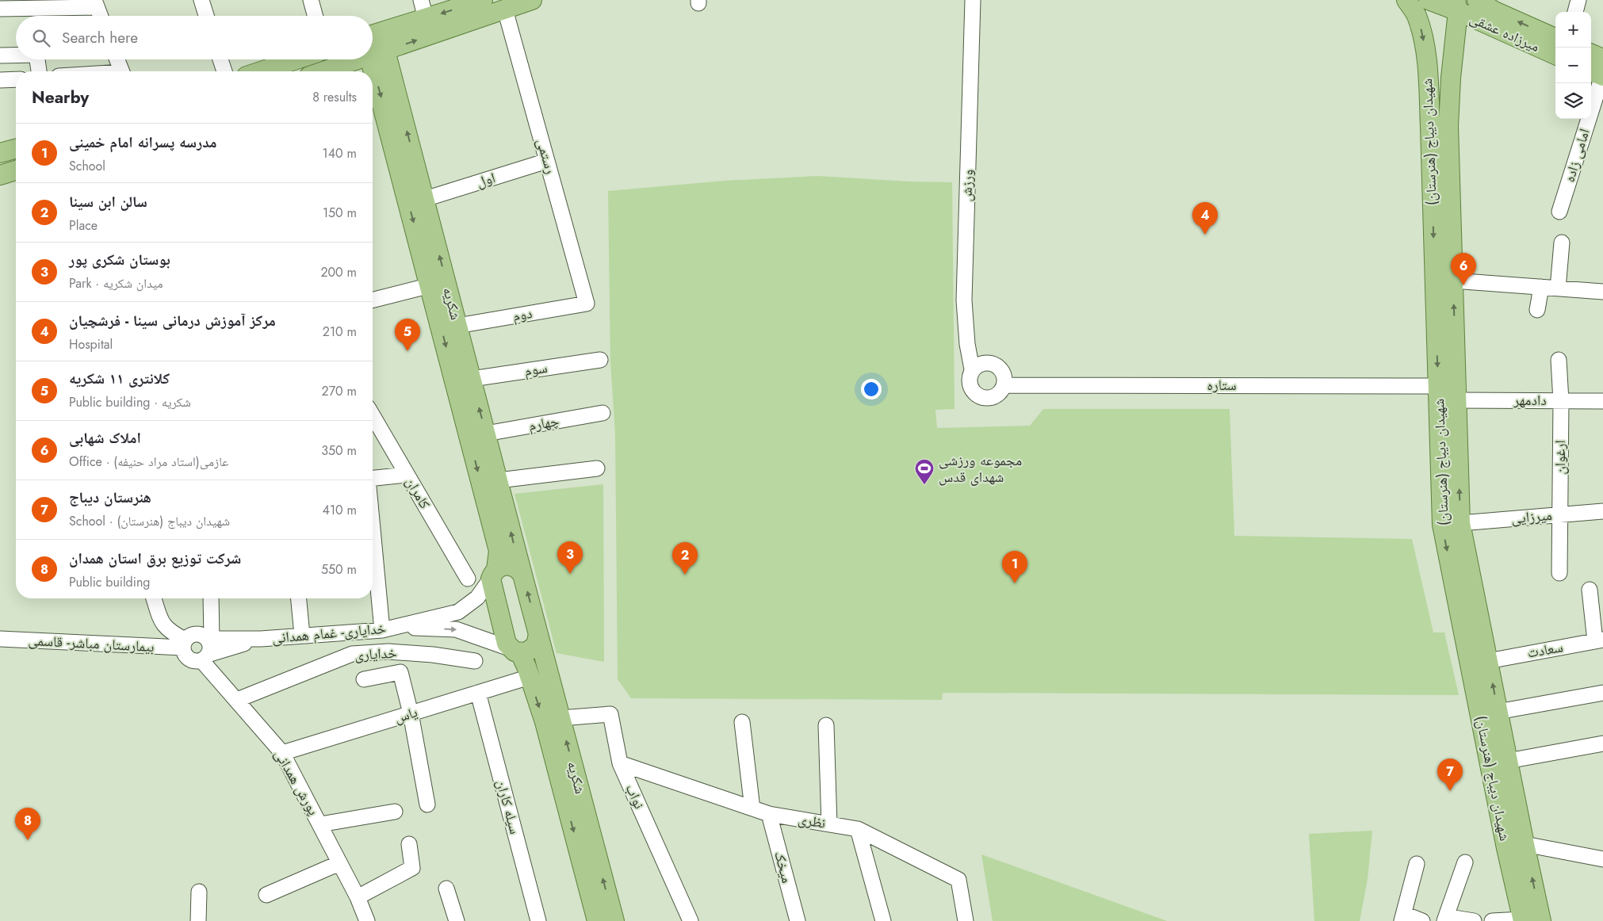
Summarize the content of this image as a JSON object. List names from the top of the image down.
{
  "streets": {
    "main road": ["میرزاده عشقی", "شهیدان دیباج (هنرستان)", "شکریه"],
    "street": [
      "امامی زاده",
      "رستمی",
      "اول",
      "ورزش",
      "دوم",
      "سوم",
      "ستاره",
      "دادمهر",
      "چهارم",
      "ارغوان",
      "کامران",
      "میرزایی",
      "خدایاری- غمام همدانی",
      "بیمارستان مباشر- قاسمی",
      "سعادت",
      "خدایاری",
      "یاس",
      "پورش همدانی",
      "نواب",
      "سیله کاران",
      "نظری",
      "میخک"
    ]
  },
  "crossings": [
    ["میرزاده عشقی", "شهیدان دیباج (هنرستان)"],
    ["شهیدان دیباج (هنرستان)", "ستاره"],
    ["شهیدان دیباج (هنرستان)", "دادمهر"],
    ["شهیدان دیباج (هنرستان)", "میرزایی"],
    ["شهیدان دیباج (هنرستان)", "سعادت"],
    ["رستمی", "اول"],
    ["رستمی", "دوم"],
    ["اول", "شکریه"],
    ["ورزش", "ستاره"],
    ["شکریه", "دوم"],
    ["شکریه", "سوم"],
    ["شکریه", "چهارم"],
    ["شکریه", "خدایاری"],
    ["شکریه", "یاس"],
    ["شکریه", "نواب"],
    ["دادمهر", "ارغوان"],
    ["ارغوان", "میرزایی"],
    ["خدایاری- غمام همدانی", "خدایاری"],
    ["بیمارستان مباشر- قاسمی", "پورش همدانی"],
    ["خدایاری", "پورش همدانی"],
    ["یاس", "پورش همدانی"],
    ["یاس", "سیله کاران"],
    ["نواب", "نظری"],
    ["نظری", "میخک"]
  ],
  "places": {
    "sports": ["مجموعه ورزشی شهدای قدس"]
  },
  "page": {
    "map_buttons": ["+", "−"],
    "search": "Search here",
    "heading": ["Nearby", "8 results"],
    "list": [
      {
        "mark": "1",
        "name": "مدرسه پسرانه امام خمینی",
        "note": "School",
        "value": "140 m"
      },
      {
        "mark": "2",
        "name": "سالن ابن سینا",
        "note": "Place",
        "value": "150 m"
      },
      {
        "mark": "3",
        "name": "بوستان شکری پور",
        "note": "Park · میدان شکریه",
        "value": "200 m"
      },
      {
        "mark": "4",
        "name": "مرکز آموزش درمانی سینا - فرشچیان",
        "note": "Hospital",
        "value": "210 m"
      },
      {
        "mark": "5",
        "name": "کلانتری ۱۱ شکریه",
        "note": "Public building · شکریه",
        "value": "270 m"
      },
      {
        "mark": "6",
        "name": "املاک شهابی",
        "note": "Office · عازمی(استاد مراد حنیفه)",
        "value": "350 m"
      },
      {
        "mark": "7",
        "name": "هنرستان دیباج",
        "note": "School · شهیدان دیباج (هنرستان)",
        "value": "410 m"
      },
      {
        "mark": "8",
        "name": "شرکت توزیع برق استان همدان",
        "note": "Public building",
        "value": "550 m"
      }
    ],
    "pins": [
      "4",
      "6",
      "5",
      "3",
      "2",
      "1",
      "7",
      "8"
    ]
  }
}
